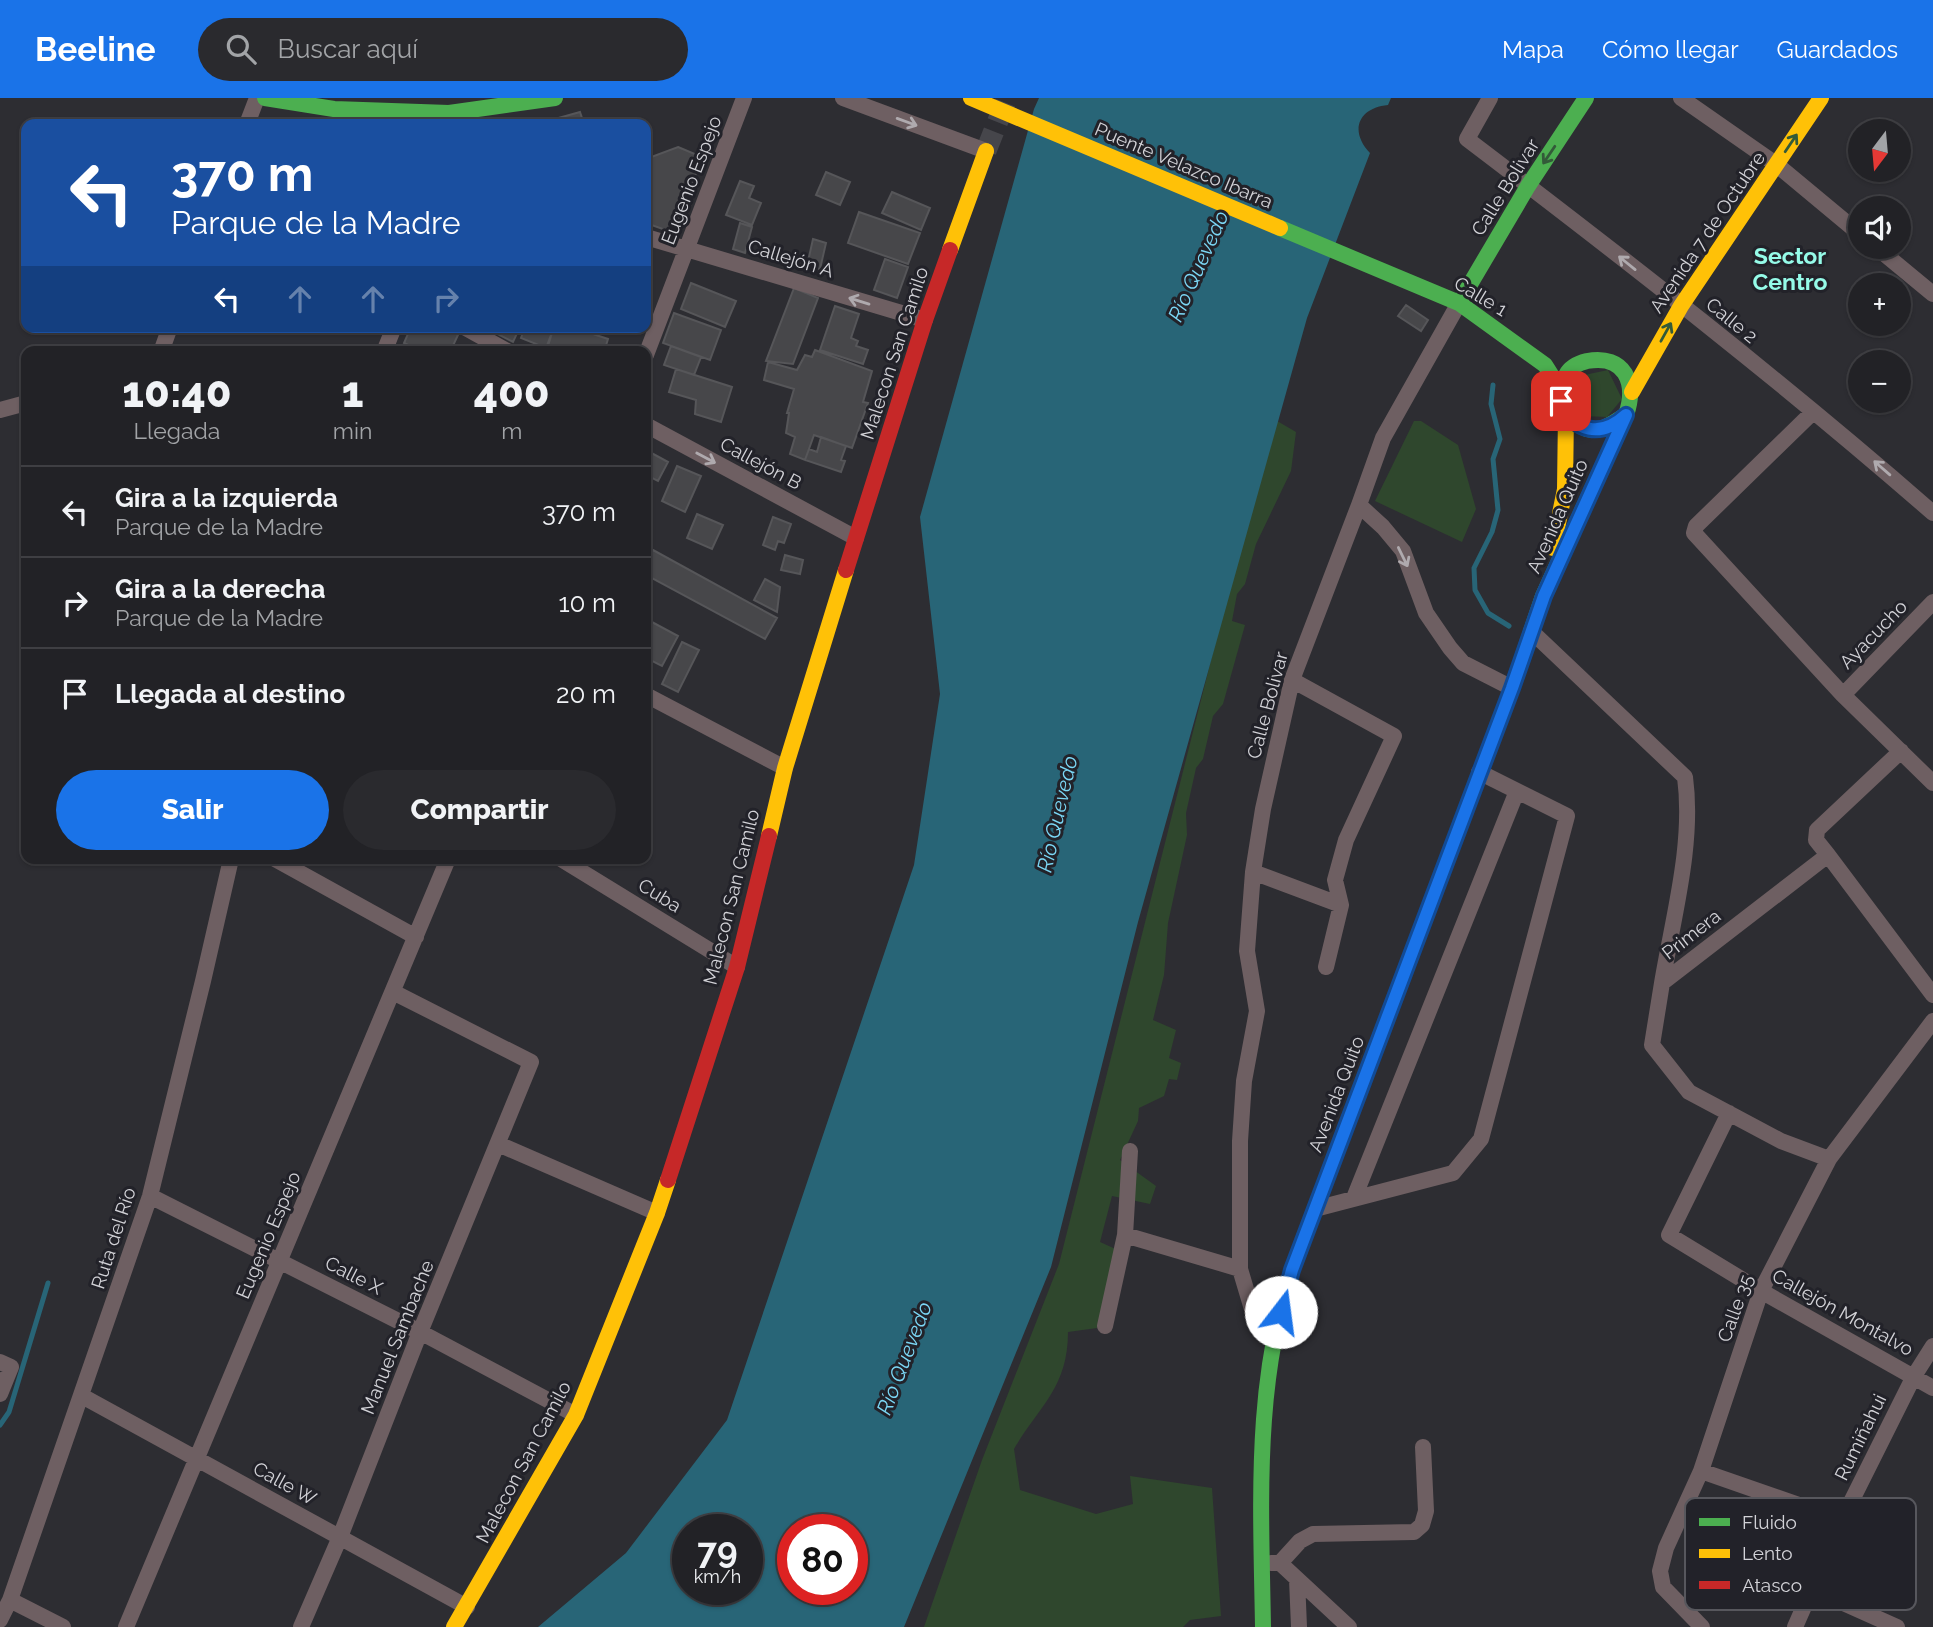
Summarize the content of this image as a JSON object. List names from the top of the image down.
{
  "streets": {
    "main road": [
      "Puente Velazco Ibarra",
      "Calle Bolivar",
      "Avenida 7 de Octubre",
      "Calle 1",
      "Malecon San Camilo",
      "Avenida Quito"
    ],
    "street": [
      "Eugenio Espejo",
      "Callejón A",
      "Calle 2",
      "Callejón B",
      "Ayacucho",
      "Cuba",
      "Primera",
      "Ruta del Río",
      "Calle X",
      "Calle 35",
      "Callejón Montalvo",
      "Manuel Sambache",
      "Rumiñahui",
      "Calle W"
    ]
  },
  "crossings": [
    ["Puente Velazco Ibarra", "Calle 1"],
    ["Eugenio Espejo", "Callejón A"],
    ["Eugenio Espejo", "Calle X"],
    ["Eugenio Espejo", "Manuel Sambache"],
    ["Eugenio Espejo", "Calle W"],
    ["Calle Bolivar", "Calle 1"],
    ["Calle Bolivar", "Calle 2"],
    ["Calle Bolivar", "Avenida Quito"],
    ["Avenida 7 de Octubre", "Calle 1"],
    ["Avenida 7 de Octubre", "Calle 2"],
    ["Avenida 7 de Octubre", "Avenida Quito"],
    ["Callejón A", "Malecon San Camilo"],
    ["Calle 1", "Avenida Quito"],
    ["Malecon San Camilo", "Callejón B"],
    ["Malecon San Camilo", "Cuba"],
    ["Malecon San Camilo", "Calle X"],
    ["Malecon San Camilo", "Calle W"],
    ["Primera", "Calle 35"],
    ["Primera", "Callejón Montalvo"],
    ["Ruta del Río", "Calle X"],
    ["Ruta del Río", "Calle W"],
    ["Calle X", "Manuel Sambache"],
    ["Calle 35", "Callejón Montalvo"],
    ["Callejón Montalvo", "Rumiñahui"],
    ["Manuel Sambache", "Calle W"]
  ],
  "one_way": [
    "Avenida 7 de Octubre",
    "Callejón A",
    "Calle 2",
    "Callejón B"
  ],
  "districts": ["Sector Centro"],
  "water": ["Río Quevedo"],
  "legend": ["Fluido", "Lento", "Atasco"],
  "north": "bottom",
  "page": {
    "header": "Beeline",
    "search": "Buscar aquí",
    "nav": ["Mapa", "Cómo llegar", "Guardados"],
    "map_buttons": ["+", "−"],
    "turn": ["370 m", "Parque de la Madre"],
    "eta": [
      "10:40",
      "Llegada",
      "1",
      "min",
      "400",
      "m"
    ],
    "list": [
      {
        "name": "Gira a la izquierda",
        "note": "Parque de la Madre",
        "value": "370 m"
      },
      {
        "name": "Gira a la derecha",
        "note": "Parque de la Madre",
        "value": "10 m"
      },
      {
        "name": "Llegada al destino",
        "value": "20 m"
      }
    ],
    "buttons": ["Salir", "Compartir"],
    "speed": "79 km/h",
    "limit": "80"
  }
}
